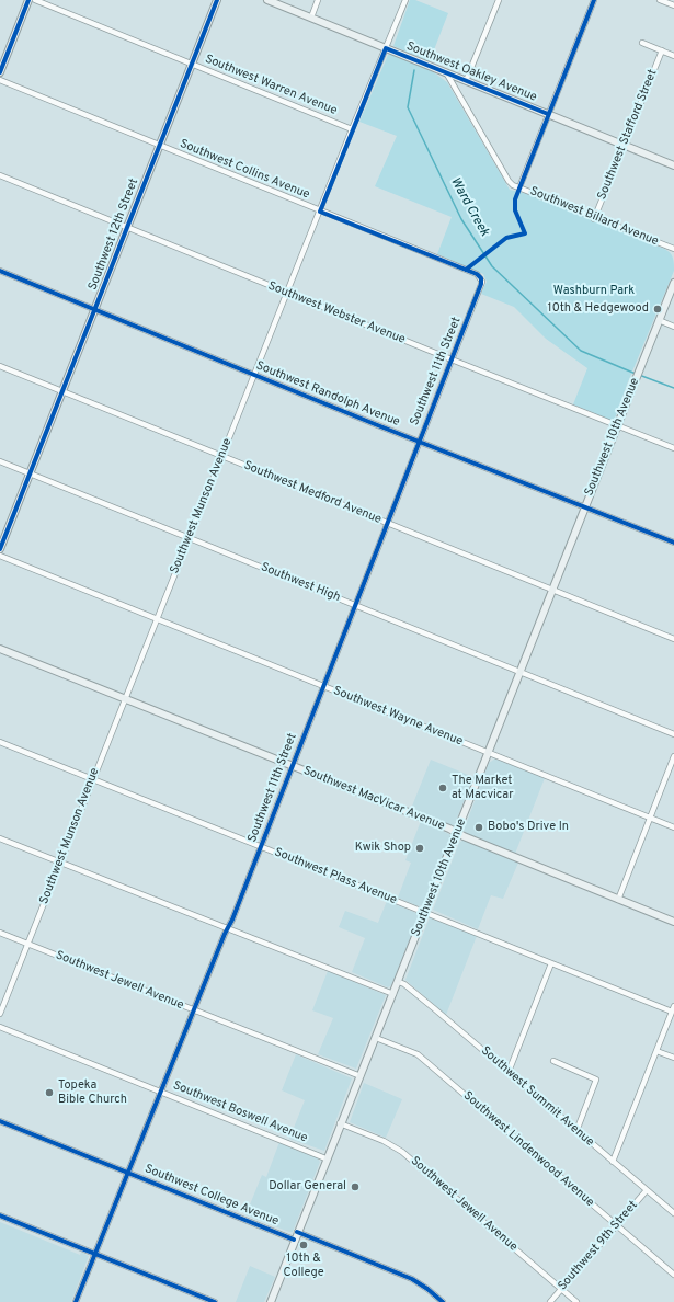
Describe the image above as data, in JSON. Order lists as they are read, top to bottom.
{
  "streets": {
    "main road": [
      "Southwest Oakley Avenue",
      "Southwest 12th Street",
      "Southwest 10th Avenue",
      "Southwest MacVicar Avenue"
    ],
    "street": [
      "Southwest Warren Avenue",
      "Southwest Stafford Street",
      "Southwest Collins Avenue",
      "Southwest Billard Avenue",
      "Southwest Webster Avenue",
      "Southwest 11th Street",
      "Southwest Randolph Avenue",
      "Southwest Medford Avenue",
      "Southwest Munson Avenue",
      "Southwest High",
      "Southwest Wayne Avenue",
      "Southwest Plass Avenue",
      "Southwest Jewell Avenue",
      "Southwest Summit Avenue",
      "Southwest Boswell Avenue",
      "Southwest Lindenwood Avenue",
      "Southwest College Avenue",
      "Southwest 9th Street"
    ]
  },
  "crossings": [
    ["Southwest Oakley Avenue", "Southwest Stafford Street"],
    ["Southwest Oakley Avenue", "Southwest Billard Avenue"],
    ["Southwest Oakley Avenue", "Southwest Munson Avenue"],
    ["Southwest Warren Avenue", "Southwest 12th Street"],
    ["Southwest Warren Avenue", "Southwest Munson Avenue"],
    ["Southwest Stafford Street", "Southwest Billard Avenue"],
    ["Southwest Collins Avenue", "Southwest 12th Street"],
    ["Southwest Collins Avenue", "Southwest 11th Street"],
    ["Southwest Collins Avenue", "Southwest Munson Avenue"],
    ["Southwest 12th Street", "Southwest Webster Avenue"],
    ["Southwest 12th Street", "Southwest Randolph Avenue"],
    ["Southwest 12th Street", "Southwest Medford Avenue"],
    ["Southwest 12th Street", "Southwest High"],
    ["Southwest Webster Avenue", "Southwest 11th Street"],
    ["Southwest Webster Avenue", "Southwest 10th Avenue"],
    ["Southwest Webster Avenue", "Southwest Munson Avenue"],
    ["Southwest 11th Street", "Southwest Randolph Avenue"],
    ["Southwest 11th Street", "Southwest Medford Avenue"],
    ["Southwest 11th Street", "Southwest High"],
    ["Southwest 11th Street", "Southwest Wayne Avenue"],
    ["Southwest 11th Street", "Southwest MacVicar Avenue"],
    ["Southwest 11th Street", "Southwest Plass Avenue"],
    ["Southwest 11th Street", "Southwest Jewell Avenue"],
    ["Southwest 11th Street", "Southwest Boswell Avenue"],
    ["Southwest 11th Street", "Southwest College Avenue"],
    ["Southwest Randolph Avenue", "Southwest 10th Avenue"],
    ["Southwest Randolph Avenue", "Southwest Munson Avenue"],
    ["Southwest 10th Avenue", "Southwest Medford Avenue"],
    ["Southwest 10th Avenue", "Southwest High"],
    ["Southwest 10th Avenue", "Southwest Wayne Avenue"],
    ["Southwest 10th Avenue", "Southwest MacVicar Avenue"],
    ["Southwest 10th Avenue", "Southwest Plass Avenue"],
    ["Southwest 10th Avenue", "Southwest Jewell Avenue"],
    ["Southwest 10th Avenue", "Southwest Summit Avenue"],
    ["Southwest 10th Avenue", "Southwest Boswell Avenue"],
    ["Southwest 10th Avenue", "Southwest Lindenwood Avenue"],
    ["Southwest 10th Avenue", "Southwest College Avenue"],
    ["Southwest Medford Avenue", "Southwest Munson Avenue"],
    ["Southwest Munson Avenue", "Southwest High"],
    ["Southwest Munson Avenue", "Southwest Wayne Avenue"],
    ["Southwest Munson Avenue", "Southwest MacVicar Avenue"],
    ["Southwest Munson Avenue", "Southwest Plass Avenue"],
    ["Southwest Munson Avenue", "Southwest Jewell Avenue"],
    ["Southwest Jewell Avenue", "Southwest 9th Street"],
    ["Southwest Summit Avenue", "Southwest 9th Street"],
    ["Southwest Lindenwood Avenue", "Southwest 9th Street"]
  ],
  "water": ["Ward Creek"],
  "parks": ["Washburn Park"],
  "places": [
    "10th & Hedgewood",
    "The Market at Macvicar",
    "Bobo's Drive In",
    "Kwik Shop",
    "Topeka Bible Church",
    "Dollar General",
    "10th & College"
  ]
}
